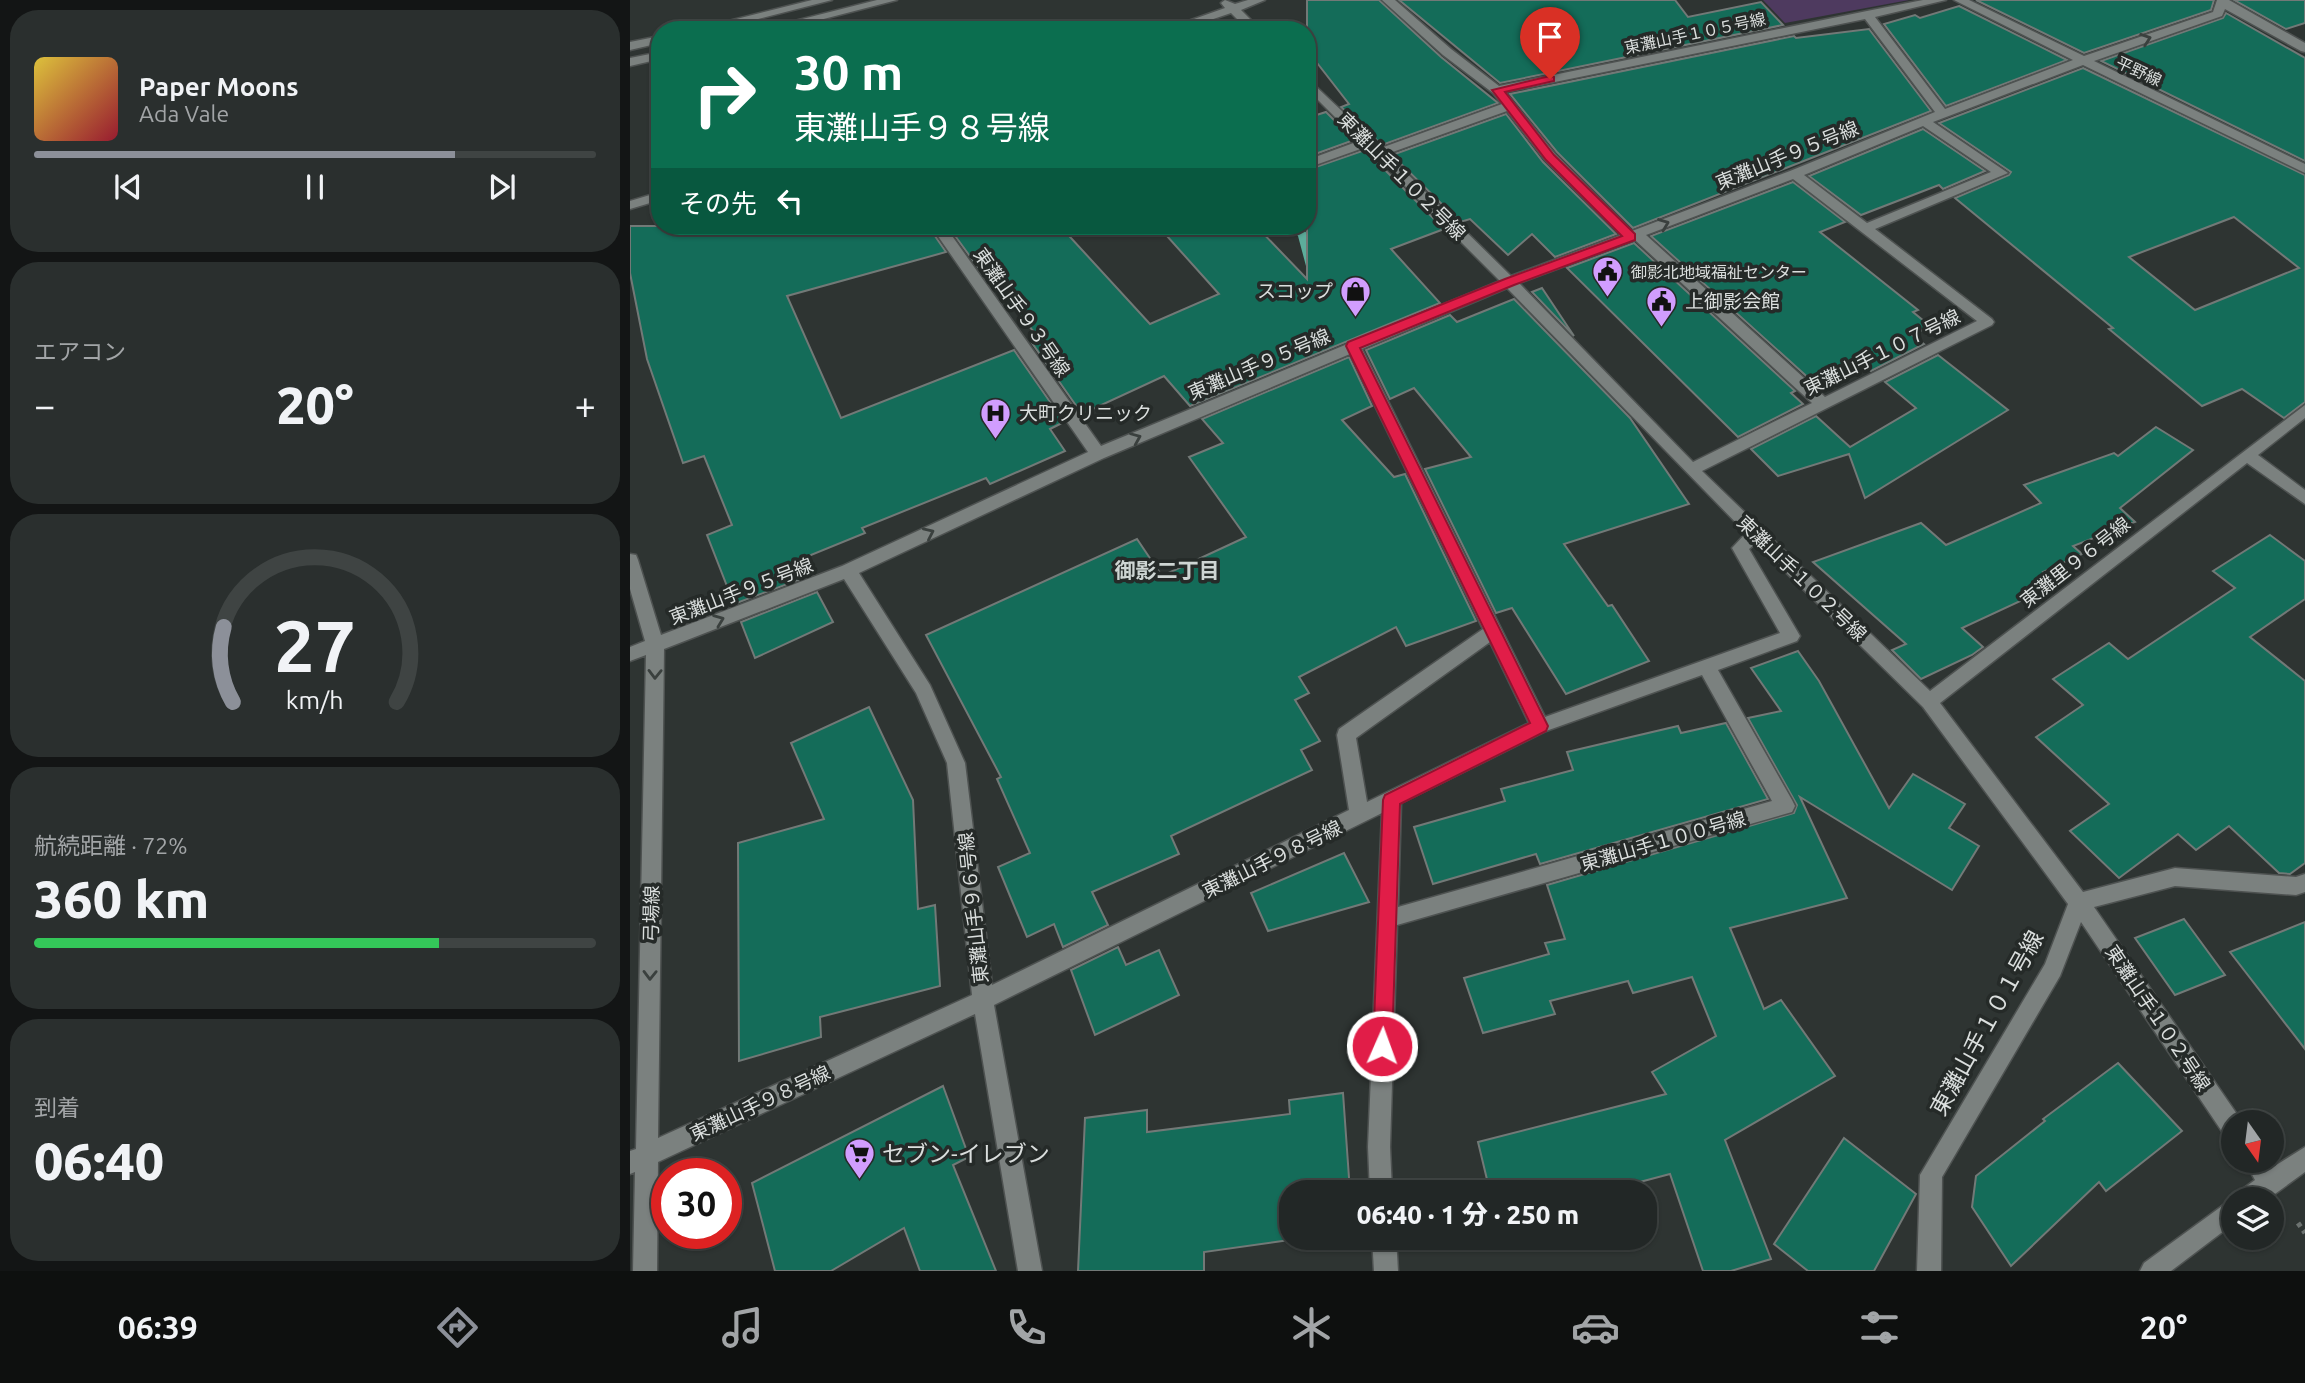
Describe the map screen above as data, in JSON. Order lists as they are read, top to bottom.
{
  "streets": {
    "street": [
      "東灘山手１０５号線",
      "平野線",
      "東灘山手９５号線",
      "東灘山手１０２号線",
      "東灘山手９３号線",
      "東灘山手１０７号線",
      "東灘里９６号線",
      "東灘山手１００号線",
      "東灘山手９８号線",
      "東灘山手９６号線",
      "弓場線",
      "東灘山手１０１号線"
    ]
  },
  "crossings": [
    ["平野線", "東灘山手９５号線"],
    ["東灘山手９５号線", "東灘山手１０２号線"],
    ["東灘山手９５号線", "東灘山手９３号線"],
    ["東灘山手９５号線", "東灘山手１０７号線"],
    ["東灘山手９５号線", "東灘山手９６号線"],
    ["東灘山手９５号線", "弓場線"],
    ["東灘山手１０２号線", "東灘山手１０７号線"],
    ["東灘山手１０２号線", "東灘里９６号線"],
    ["東灘山手１０２号線", "東灘山手９８号線"],
    ["東灘山手１０２号線", "東灘山手１０１号線"],
    ["東灘山手１００号線", "東灘山手９８号線"],
    ["東灘山手９８号線", "東灘山手９６号線"],
    ["東灘山手９８号線", "弓場線"]
  ],
  "one_way": ["東灘山手９５号線", "弓場線"],
  "districts": ["御影二丁目"],
  "places": {
    "public building": ["御影北地域福祉センター", "上御影会館"],
    "shop": ["スコップ"],
    "hospital": ["大町クリニック"],
    "supermarket": ["セブン-イレブン"]
  },
  "north": "bottom",
  "page": {
    "turn": ["30 m", "東灘山手９８号線"],
    "song": ["Paper Moons", "Ada Vale"],
    "then": "その先",
    "tile": [
      "エアコン",
      ["航続距離 · 72%", "360 km"],
      ["到着", "06:40"]
    ],
    "heat": ["−", "20°", "+"],
    "limit": "30",
    "trip": "06:40 · 1 分 · 250 m",
    "tabs": ["06:39", "20°"],
    "gauge": ["27", "km/h"]
  }
}
